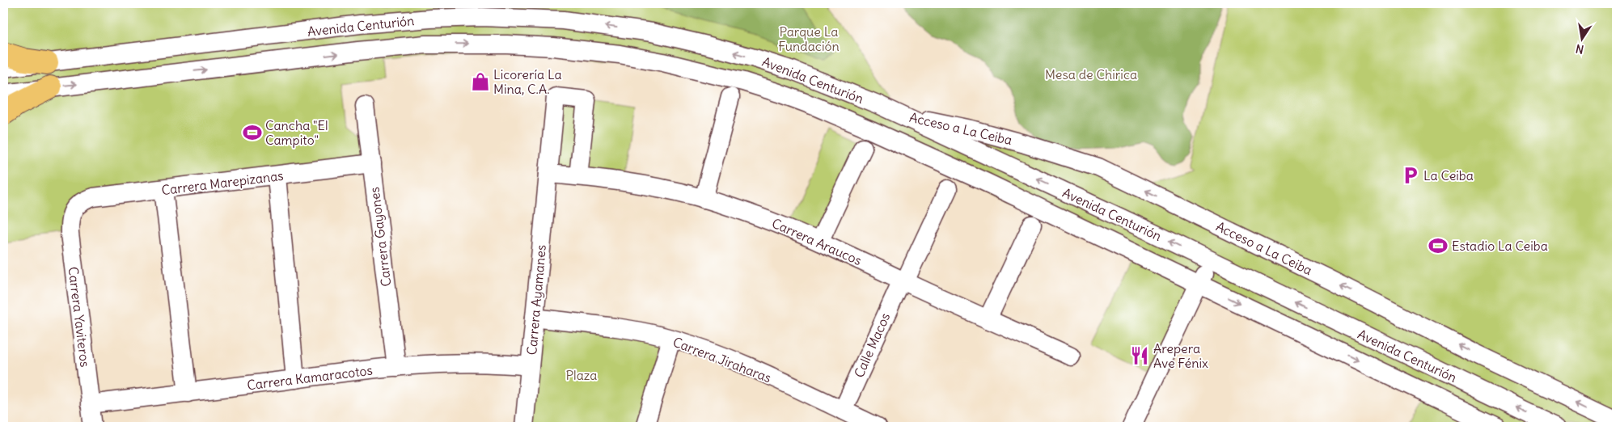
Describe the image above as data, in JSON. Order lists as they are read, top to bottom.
{
  "streets": {
    "street": [
      "Avenida Centurión",
      "Acceso a La Ceiba",
      "Carrera Marepizanas",
      "Carrera Gayones",
      "Carrera Araucos",
      "Carrera Ayamanes",
      "Carrera Yaviteros",
      "Calle Macos",
      "Carrera Jiraharas",
      "Carrera Kamaracotos"
    ]
  },
  "crossings": [
    ["Avenida Centurión", "Acceso a La Ceiba"],
    ["Carrera Marepizanas", "Carrera Gayones"],
    ["Carrera Marepizanas", "Carrera Yaviteros"],
    ["Carrera Gayones", "Carrera Kamaracotos"],
    ["Carrera Araucos", "Carrera Ayamanes"],
    ["Carrera Araucos", "Calle Macos"],
    ["Carrera Ayamanes", "Carrera Jiraharas"],
    ["Carrera Ayamanes", "Carrera Kamaracotos"],
    ["Carrera Yaviteros", "Carrera Kamaracotos"],
    ["Calle Macos", "Carrera Jiraharas"]
  ],
  "one_way": ["Acceso a La Ceiba"],
  "parks": ["Parque La Fundación", "Mesa de Chirica", "Plaza"],
  "places": {
    "shop": ["Licorería La Mina, C.A."],
    "sports": ["Cancha \"El Campito\"", "Estadio La Ceiba"],
    "parking": ["La Ceiba"],
    "restaurant": ["Arepera Ave Fénix"]
  },
  "north": "bottom"
}
